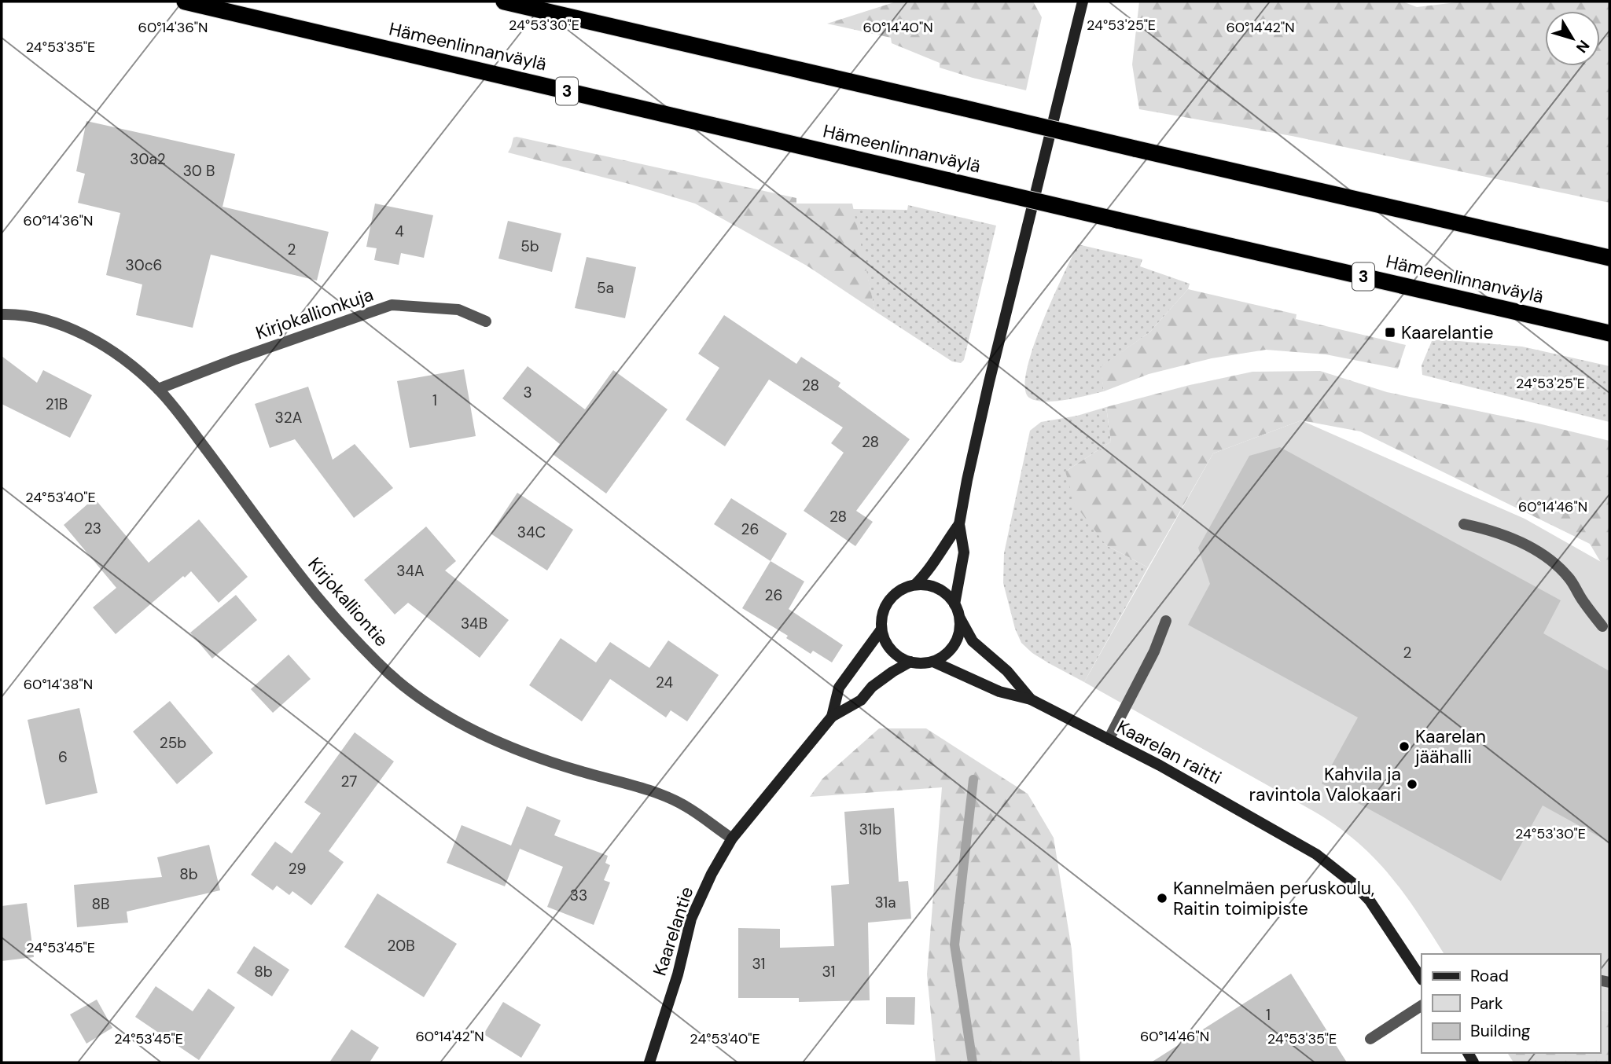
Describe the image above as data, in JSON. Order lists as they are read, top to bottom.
{
  "streets": {
    "highway": ["Hämeenlinnanväylä", "3"],
    "main road": ["Kaarelan raitti", "Kaarelantie"],
    "street": ["Kirjokallionkuja", "Kirjokalliontie"]
  },
  "crossings": [
    ["Kirjokallionkuja", "Kirjokalliontie"],
    ["Kirjokalliontie", "Kaarelantie"],
    ["Kaarelan raitti", "Kaarelantie"]
  ],
  "places": {
    "transit": ["Kaarelantie"],
    "other": ["Kaarelan jäähalli", "Kahvila ja ravintola Valokaari", "Kannelmäen peruskoulu, Raitin toimipiste"]
  },
  "house_numbers": [
    "30a2",
    "30 B",
    "4",
    "5b",
    "2",
    "30c6",
    "5a",
    "28",
    "3",
    "1",
    "21B",
    "32A",
    "28",
    "28",
    "23",
    "26",
    "34C",
    "34A",
    "26",
    "34B",
    "2",
    "24",
    "25b",
    "6",
    "27",
    "31b",
    "29",
    "8b",
    "33",
    "31a",
    "8B",
    "20B",
    "31",
    "8b",
    "31",
    "1"
  ],
  "legend": ["Road", "Park", "Building"],
  "north": "bottom right",
  "coordinates": [
    "24°53'30\"E",
    "24°53'25\"E",
    "60°14'36\"N",
    "60°14'40\"N",
    "60°14'42\"N",
    "24°53'35\"E",
    "24°53'40\"E",
    "60°14'46\"N",
    "60°14'38\"N",
    "24°53'45\"E"
  ]
}
